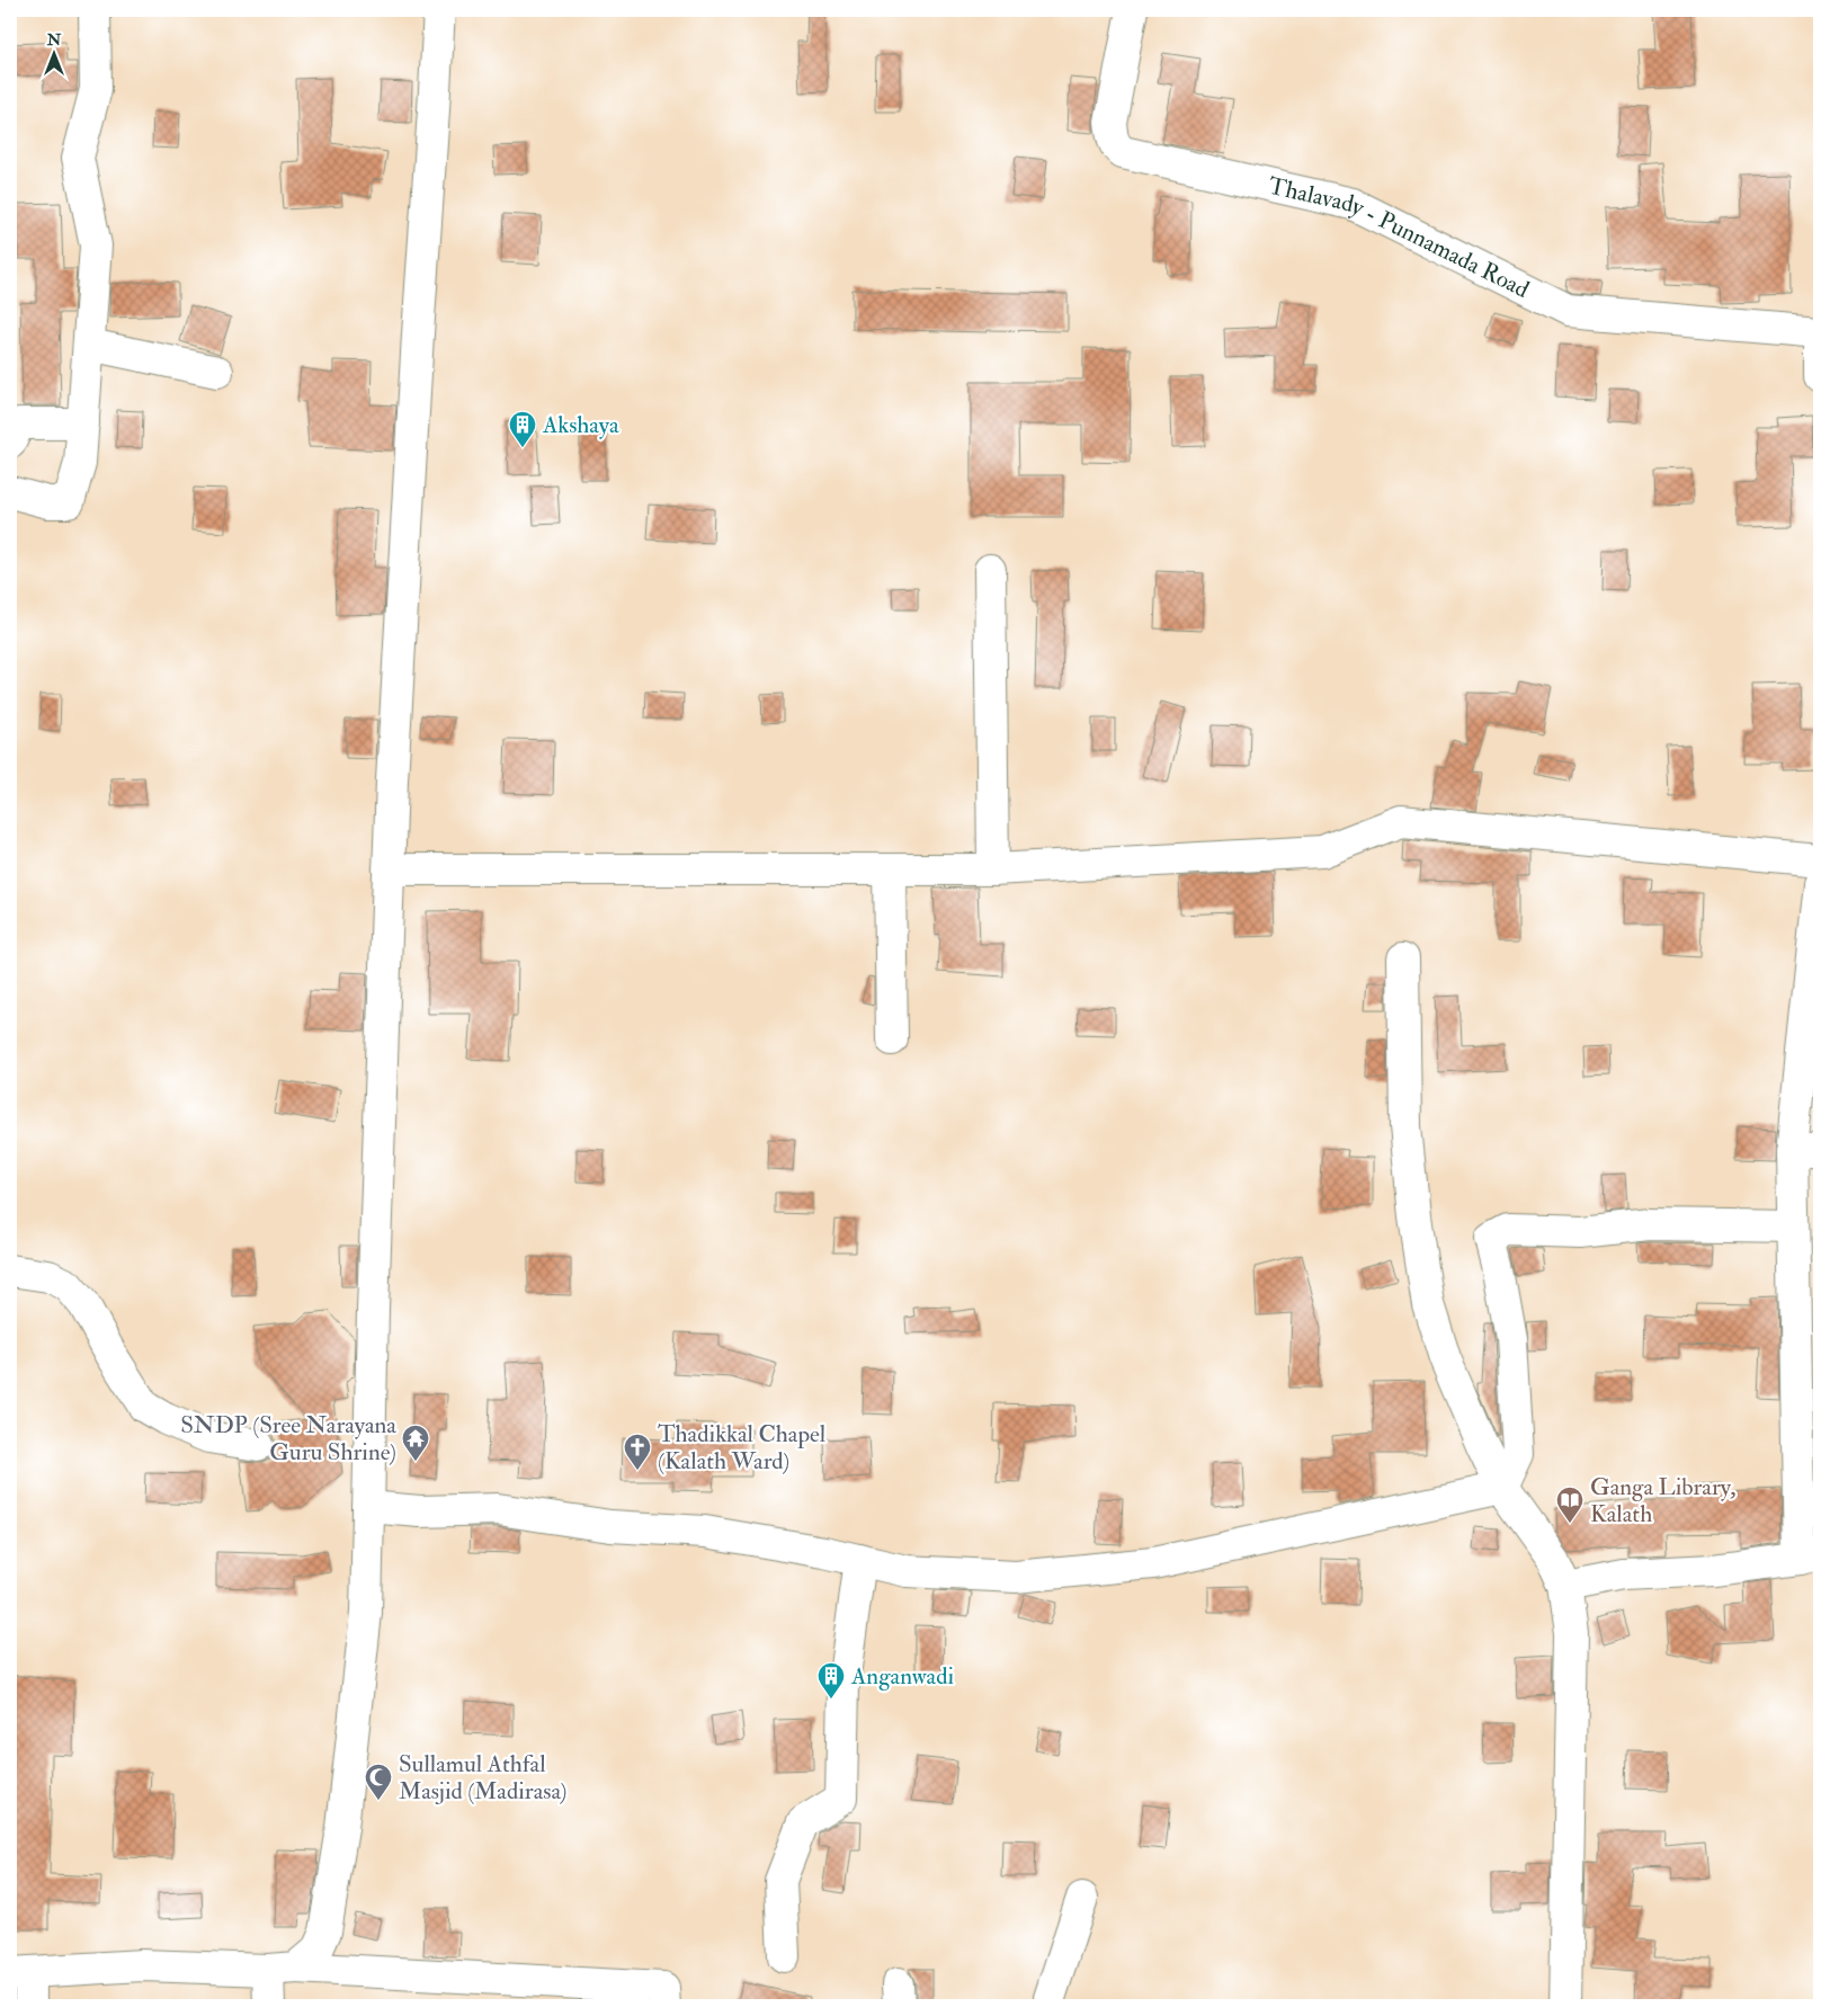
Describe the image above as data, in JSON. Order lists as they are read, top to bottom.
{
  "streets": {
    "street": ["Thalavady - Punnamada Road"]
  },
  "places": {
    "building": ["Akshaya", "Anganwadi"],
    "temple": ["SNDP (Sree Narayana Guru Shrine)"],
    "church": ["Thadikkal Chapel (Kalath Ward)"],
    "library": ["Ganga Library, Kalath"],
    "mosque": ["Sullamul Athfal Masjid (Madirasa)"]
  },
  "north": "top"
}
